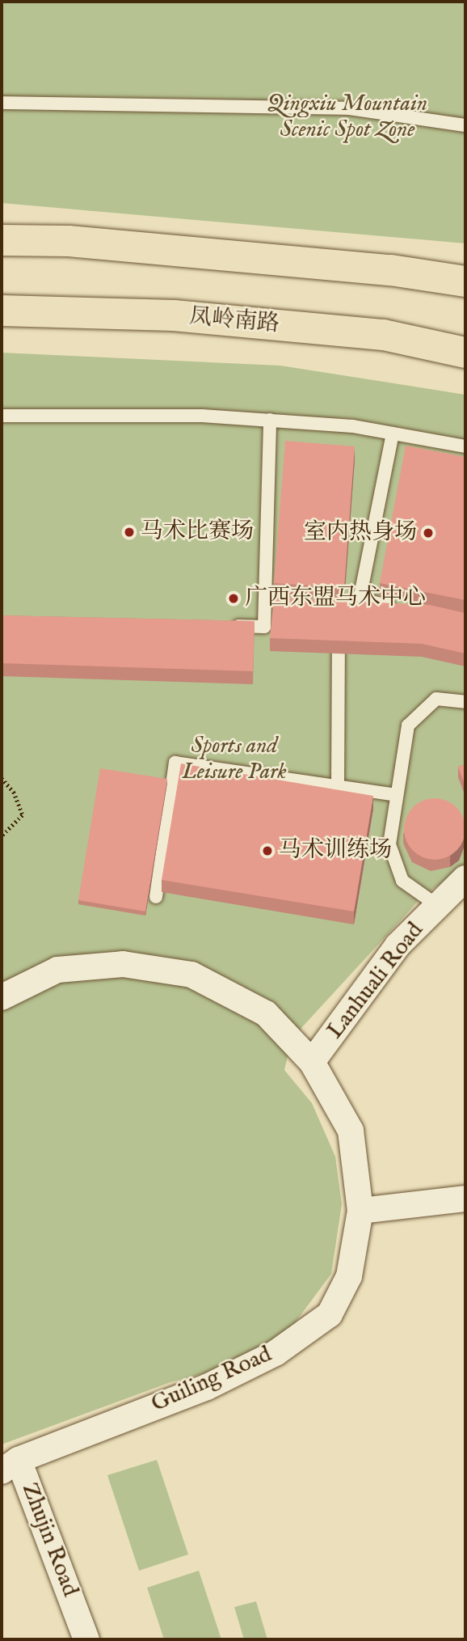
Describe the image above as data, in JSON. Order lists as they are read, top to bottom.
{
  "streets": {
    "main road": ["凤岭南路"],
    "street": ["Lanhuali Road", "Guiling Road", "Zhujin Road"]
  },
  "crossings": [
    ["Lanhuali Road", "Guiling Road"],
    ["Guiling Road", "Zhujin Road"]
  ],
  "parks": ["Qingxiu Mountain Scenic Spot Zone", "Sports and Leisure Park"],
  "places": [
    "马术比赛场",
    "室内热身场",
    "广西东盟马术中心",
    "马术训练场"
  ]
}
